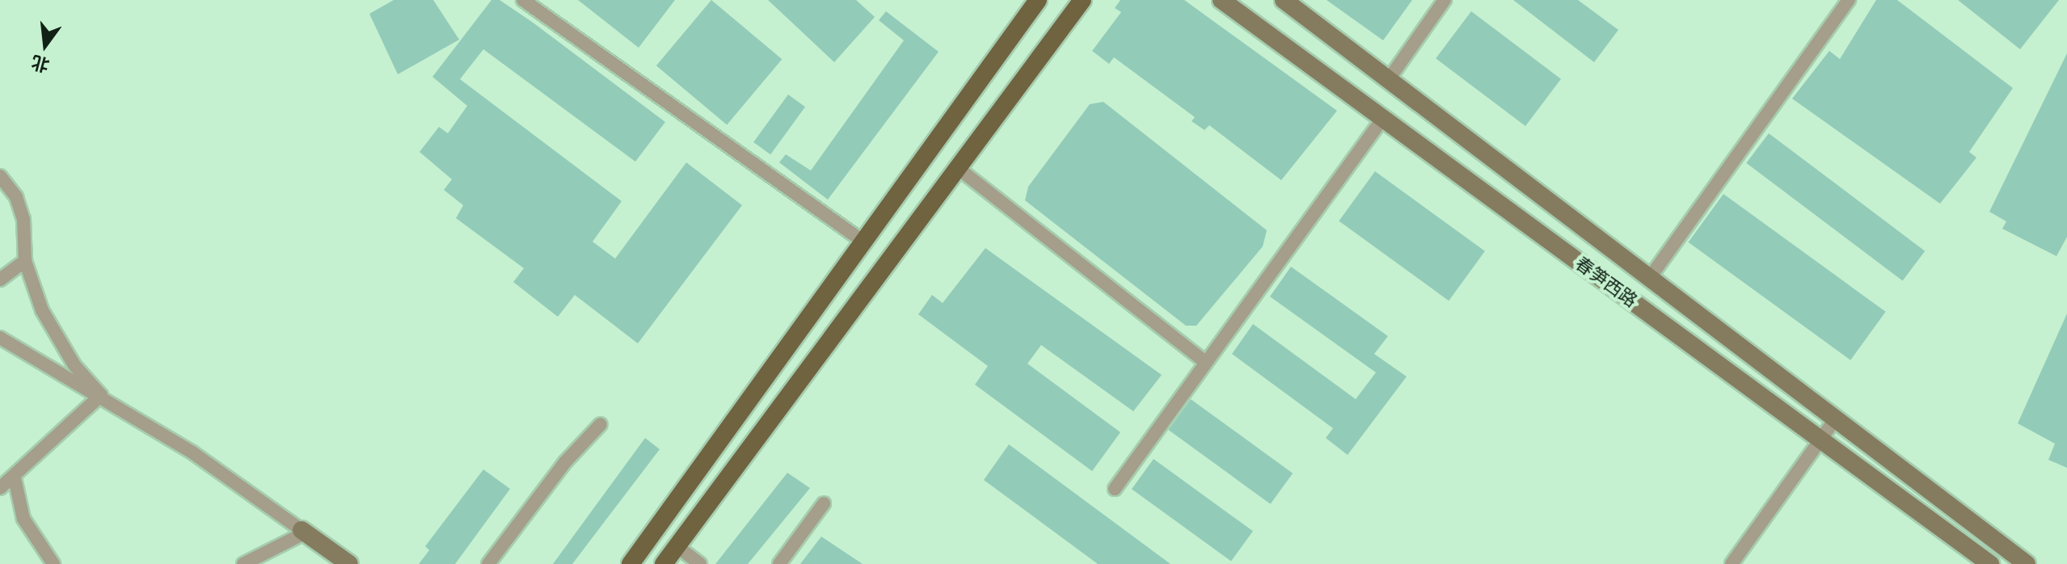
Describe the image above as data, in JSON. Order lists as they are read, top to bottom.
{
  "streets": {
    "main road": ["春笋西路"]
  },
  "north": "bottom"
}
